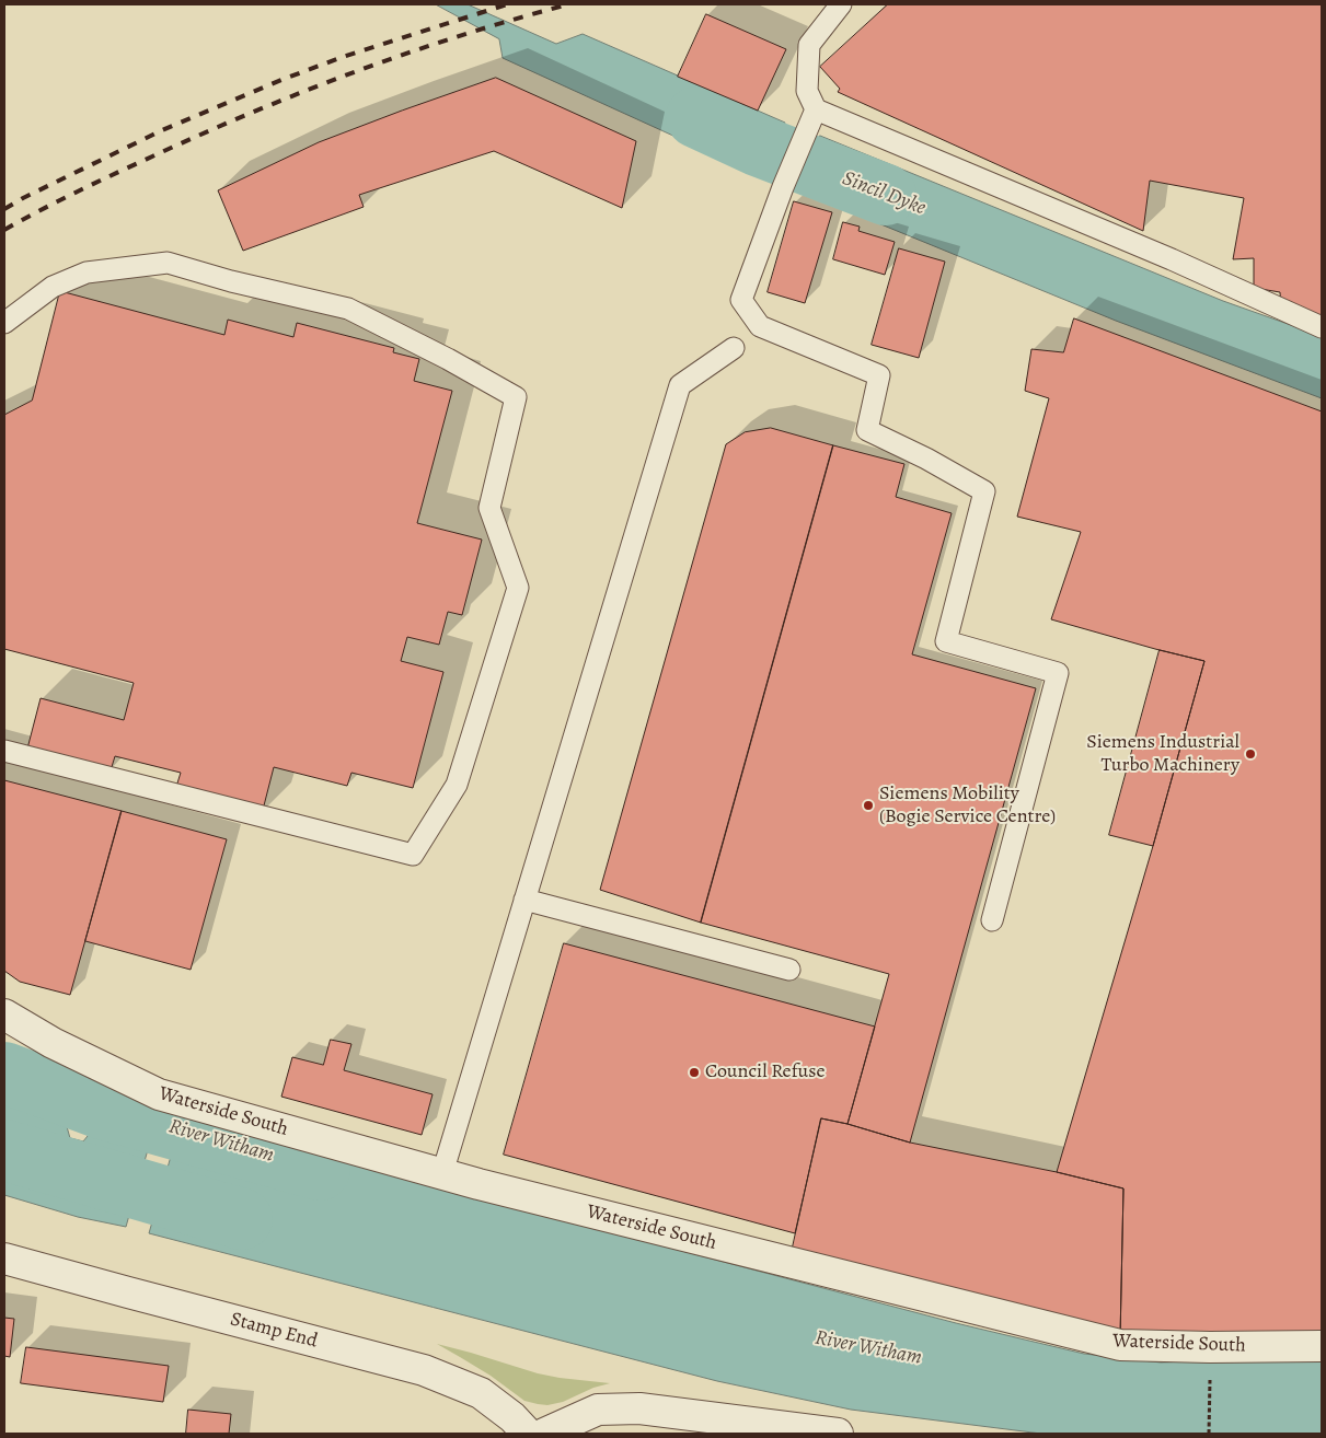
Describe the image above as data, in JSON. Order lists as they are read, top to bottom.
{
  "streets": {
    "street": ["Waterside South", "Stamp End"]
  },
  "water": ["Sincil Dyke", "River Witham"],
  "places": ["Siemens Industrial Turbo Machinery", "Siemens Mobility (Bogie Service Centre)", "Council Refuse"]
}
